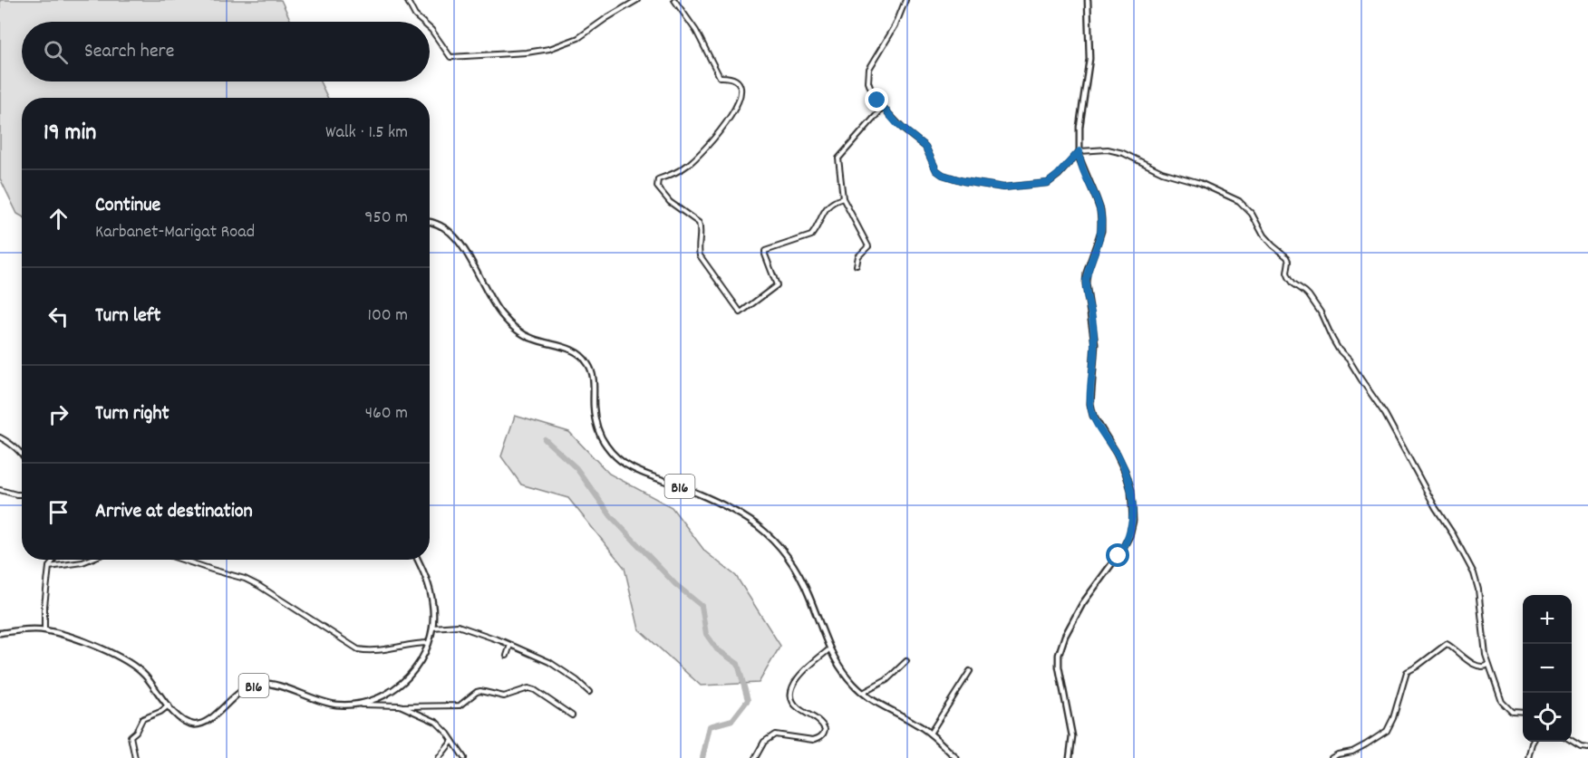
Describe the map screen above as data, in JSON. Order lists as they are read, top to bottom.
{
  "streets": {
    "main road": ["B16"]
  },
  "page": {
    "search": "Search here",
    "heading": ["19 min", "Walk · 1.5 km"],
    "list": [
      ["Continue", "Karbanet-Marigat Road", "950 m"],
      ["Turn left", "100 m"],
      ["Turn right", "460 m"],
      "Arrive at destination"
    ],
    "map_buttons": ["+", "−"]
  }
}
